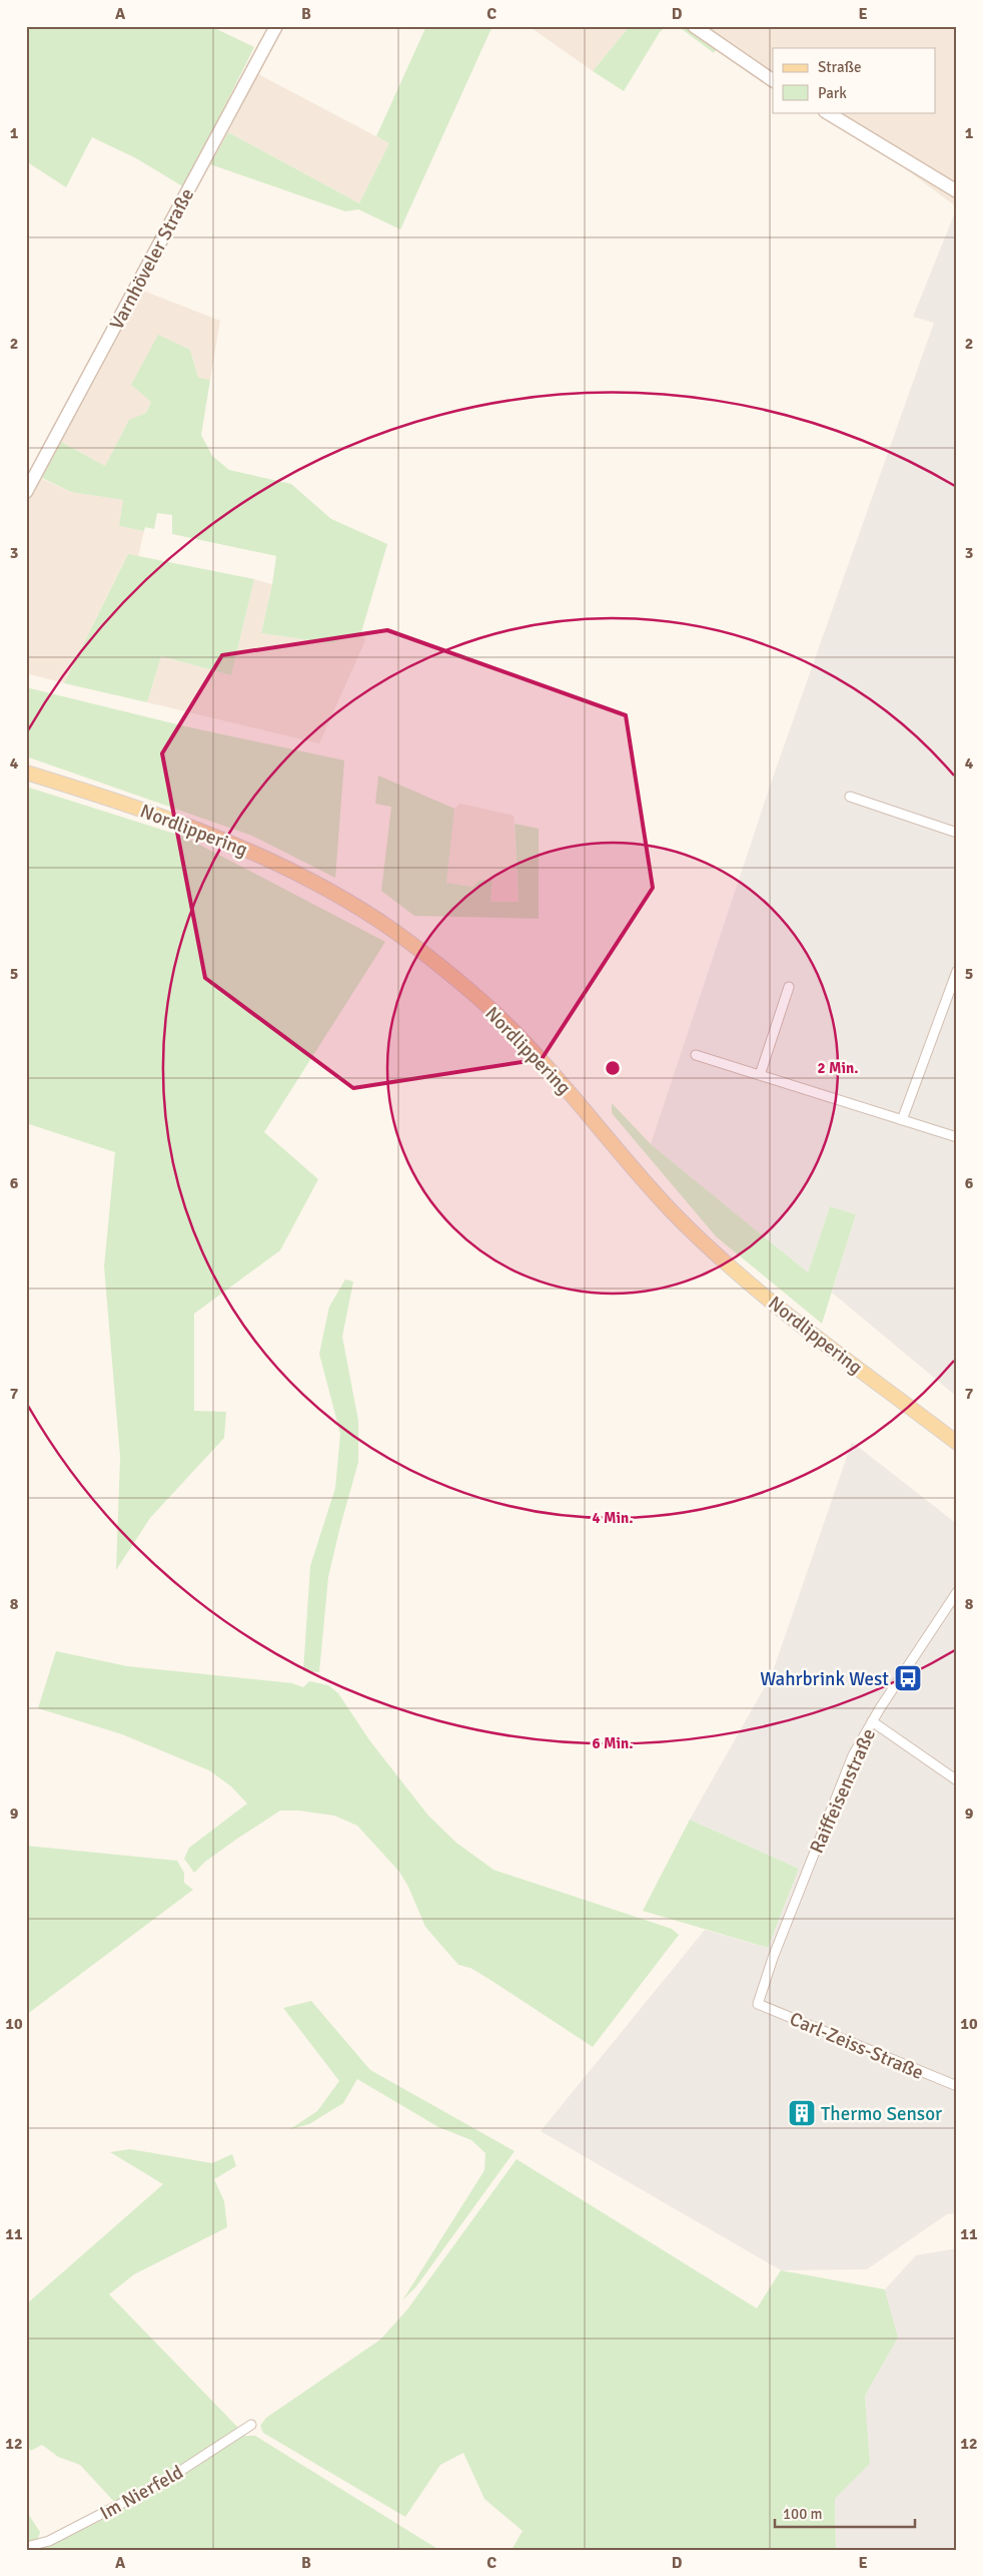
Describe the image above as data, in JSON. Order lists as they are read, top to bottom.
{
  "streets": {
    "main road": ["Nordlippering"],
    "street": [
      "Varnhöveler Straße",
      "Raiffeisenstraße",
      "Carl-Zeiss-Straße",
      "Im Nierfeld"
    ]
  },
  "crossings": [
    ["Raiffeisenstraße", "Carl-Zeiss-Straße"]
  ],
  "places": {
    "bus stop": ["Wahrbrink West"],
    "building": ["Thermo Sensor"]
  },
  "legend": ["Straße", "Park"],
  "scale_bar": "100 m",
  "grid": {
    "columns": [
      "A",
      "B",
      "C",
      "D",
      "E"
    ],
    "rows": [
      "1",
      "2",
      "3",
      "4",
      "5",
      "6",
      "7",
      "8",
      "9",
      "10",
      "11",
      "12"
    ]
  },
  "rings": ["2 Min.", "4 Min.", "6 Min."]
}
